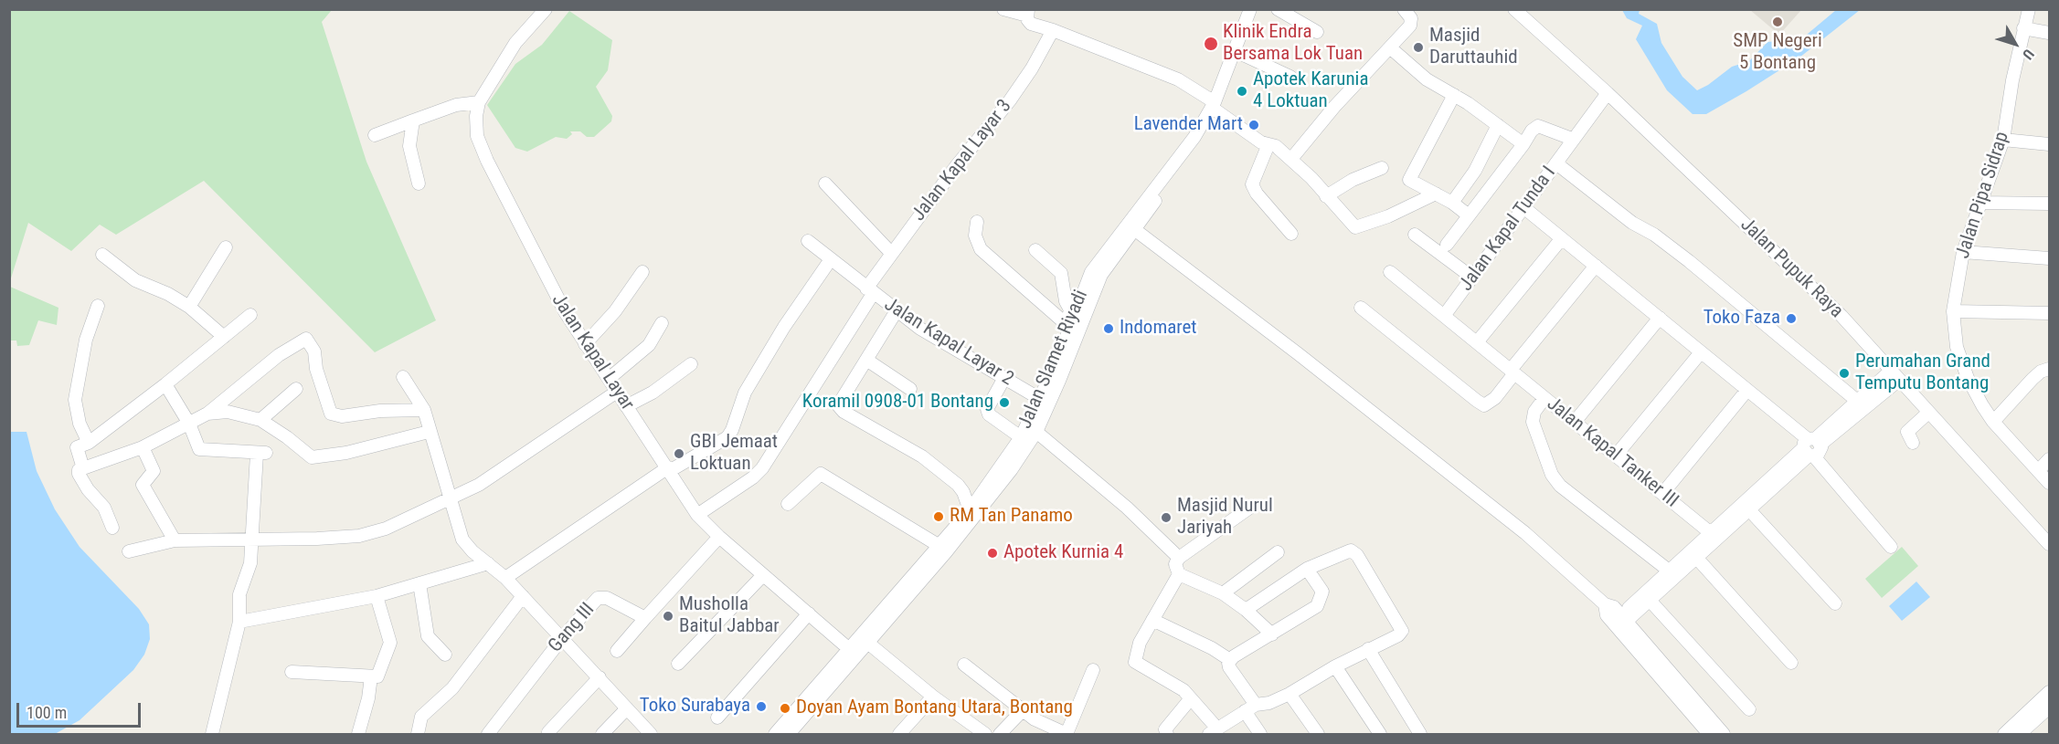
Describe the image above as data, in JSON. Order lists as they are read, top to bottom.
{
  "streets": {
    "street": [
      "Jalan Kapal Layar 3",
      "Jalan Pipa Sidrap",
      "Jalan Kapal Tunda I",
      "Jalan Pupuk Raya",
      "Jalan Kapal Layar 2",
      "Jalan Kapal Layar",
      "Jalan Slamet Riyadi",
      "Jalan Kapal Tanker III",
      "Gang III"
    ]
  },
  "crossings": [
    ["Jalan Kapal Layar 3", "Jalan Kapal Layar 2"],
    ["Jalan Kapal Layar 3", "Jalan Kapal Layar"],
    ["Jalan Kapal Tunda I", "Jalan Pupuk Raya"],
    ["Jalan Kapal Tunda I", "Jalan Kapal Tanker III"],
    ["Jalan Kapal Layar 2", "Jalan Slamet Riyadi"],
    ["Jalan Kapal Layar", "Jalan Slamet Riyadi"]
  ],
  "places": [
    "SMP Negeri 5 Bontang",
    "Klinik Endra Bersama Lok Tuan",
    "Masjid Daruttauhid",
    "Apotek Karunia 4 Loktuan",
    "Lavender Mart",
    "Toko Faza",
    "Indomaret",
    "Perumahan Grand Temputu Bontang",
    "Koramil 0908-01 Bontang",
    "GBI Jemaat Loktuan",
    "RM Tan Panamo",
    "Masjid Nurul Jariyah",
    "Apotek Kurnia 4",
    "Musholla Baitul Jabbar",
    "Toko Surabaya",
    "Doyan Ayam Bontang Utara, Bontang"
  ],
  "scale_bar": "100 m",
  "north": "bottom right"
}
